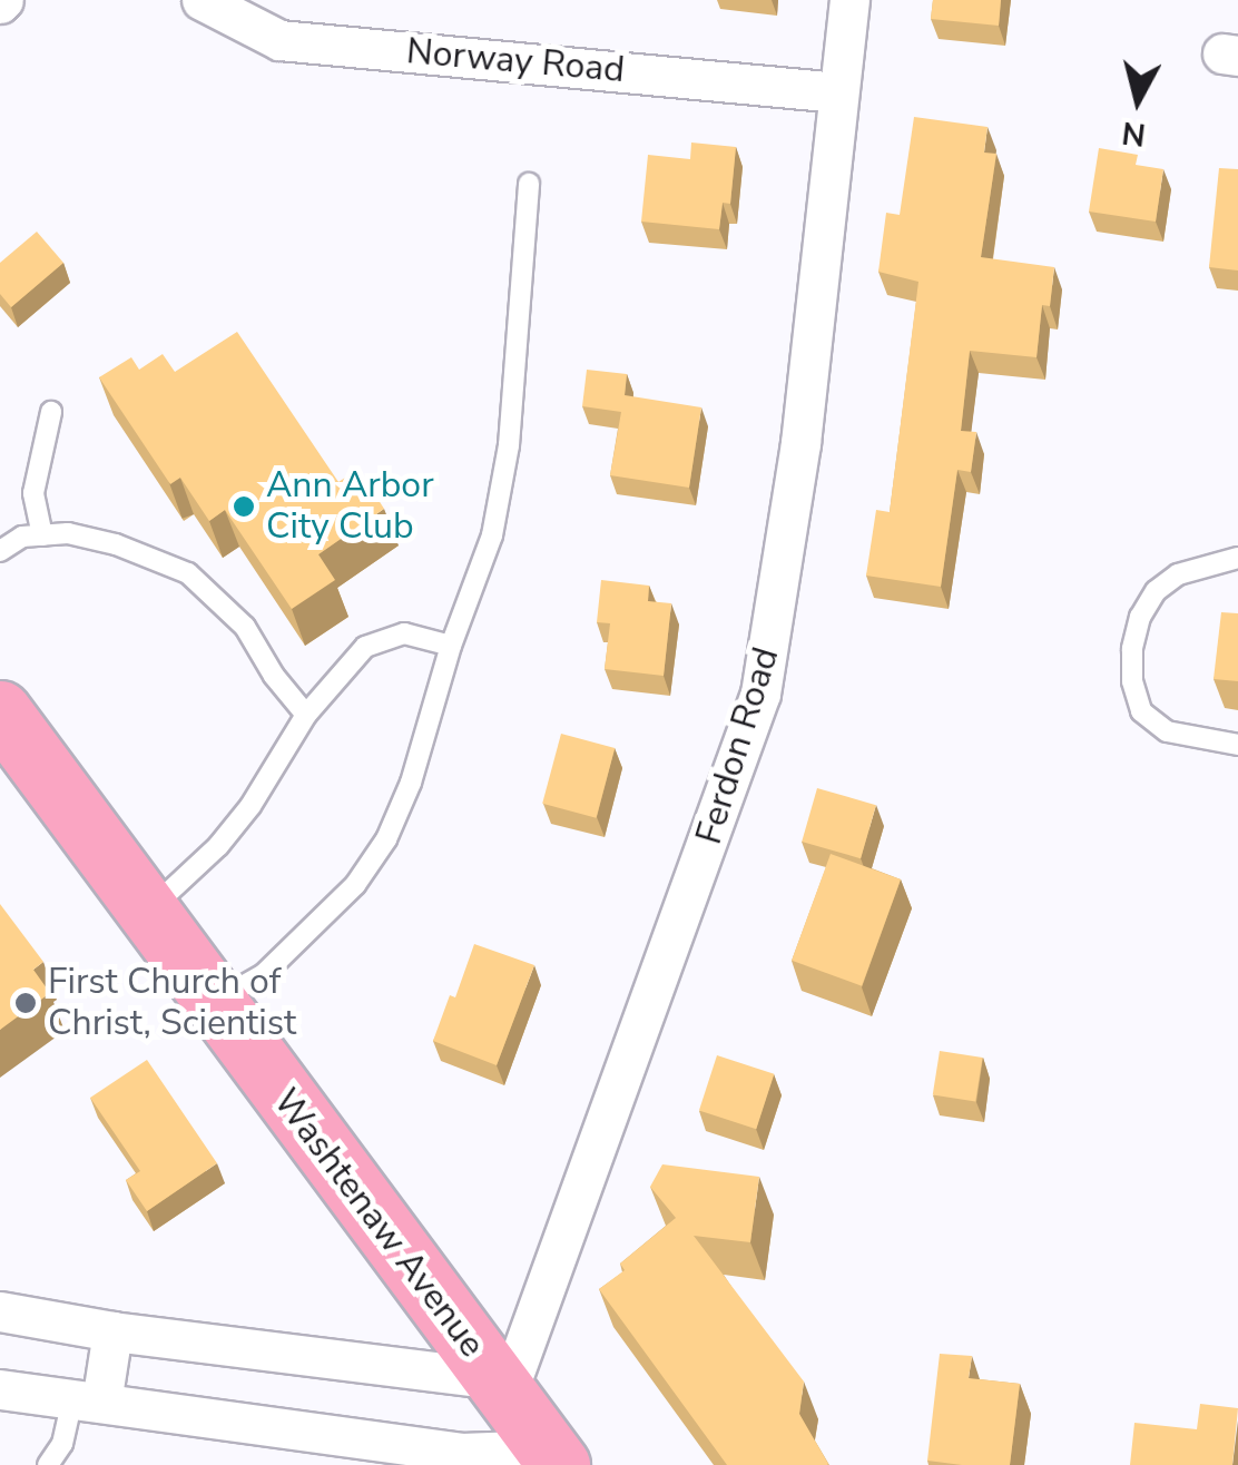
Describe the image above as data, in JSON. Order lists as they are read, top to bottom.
{
  "streets": {
    "main road": ["Washtenaw Avenue"],
    "street": ["Norway Road", "Ferdon Road"]
  },
  "crossings": [
    ["Norway Road", "Ferdon Road"],
    ["Ferdon Road", "Washtenaw Avenue"]
  ],
  "places": ["Ann Arbor City Club", "First Church of Christ, Scientist"],
  "north": "bottom"
}
